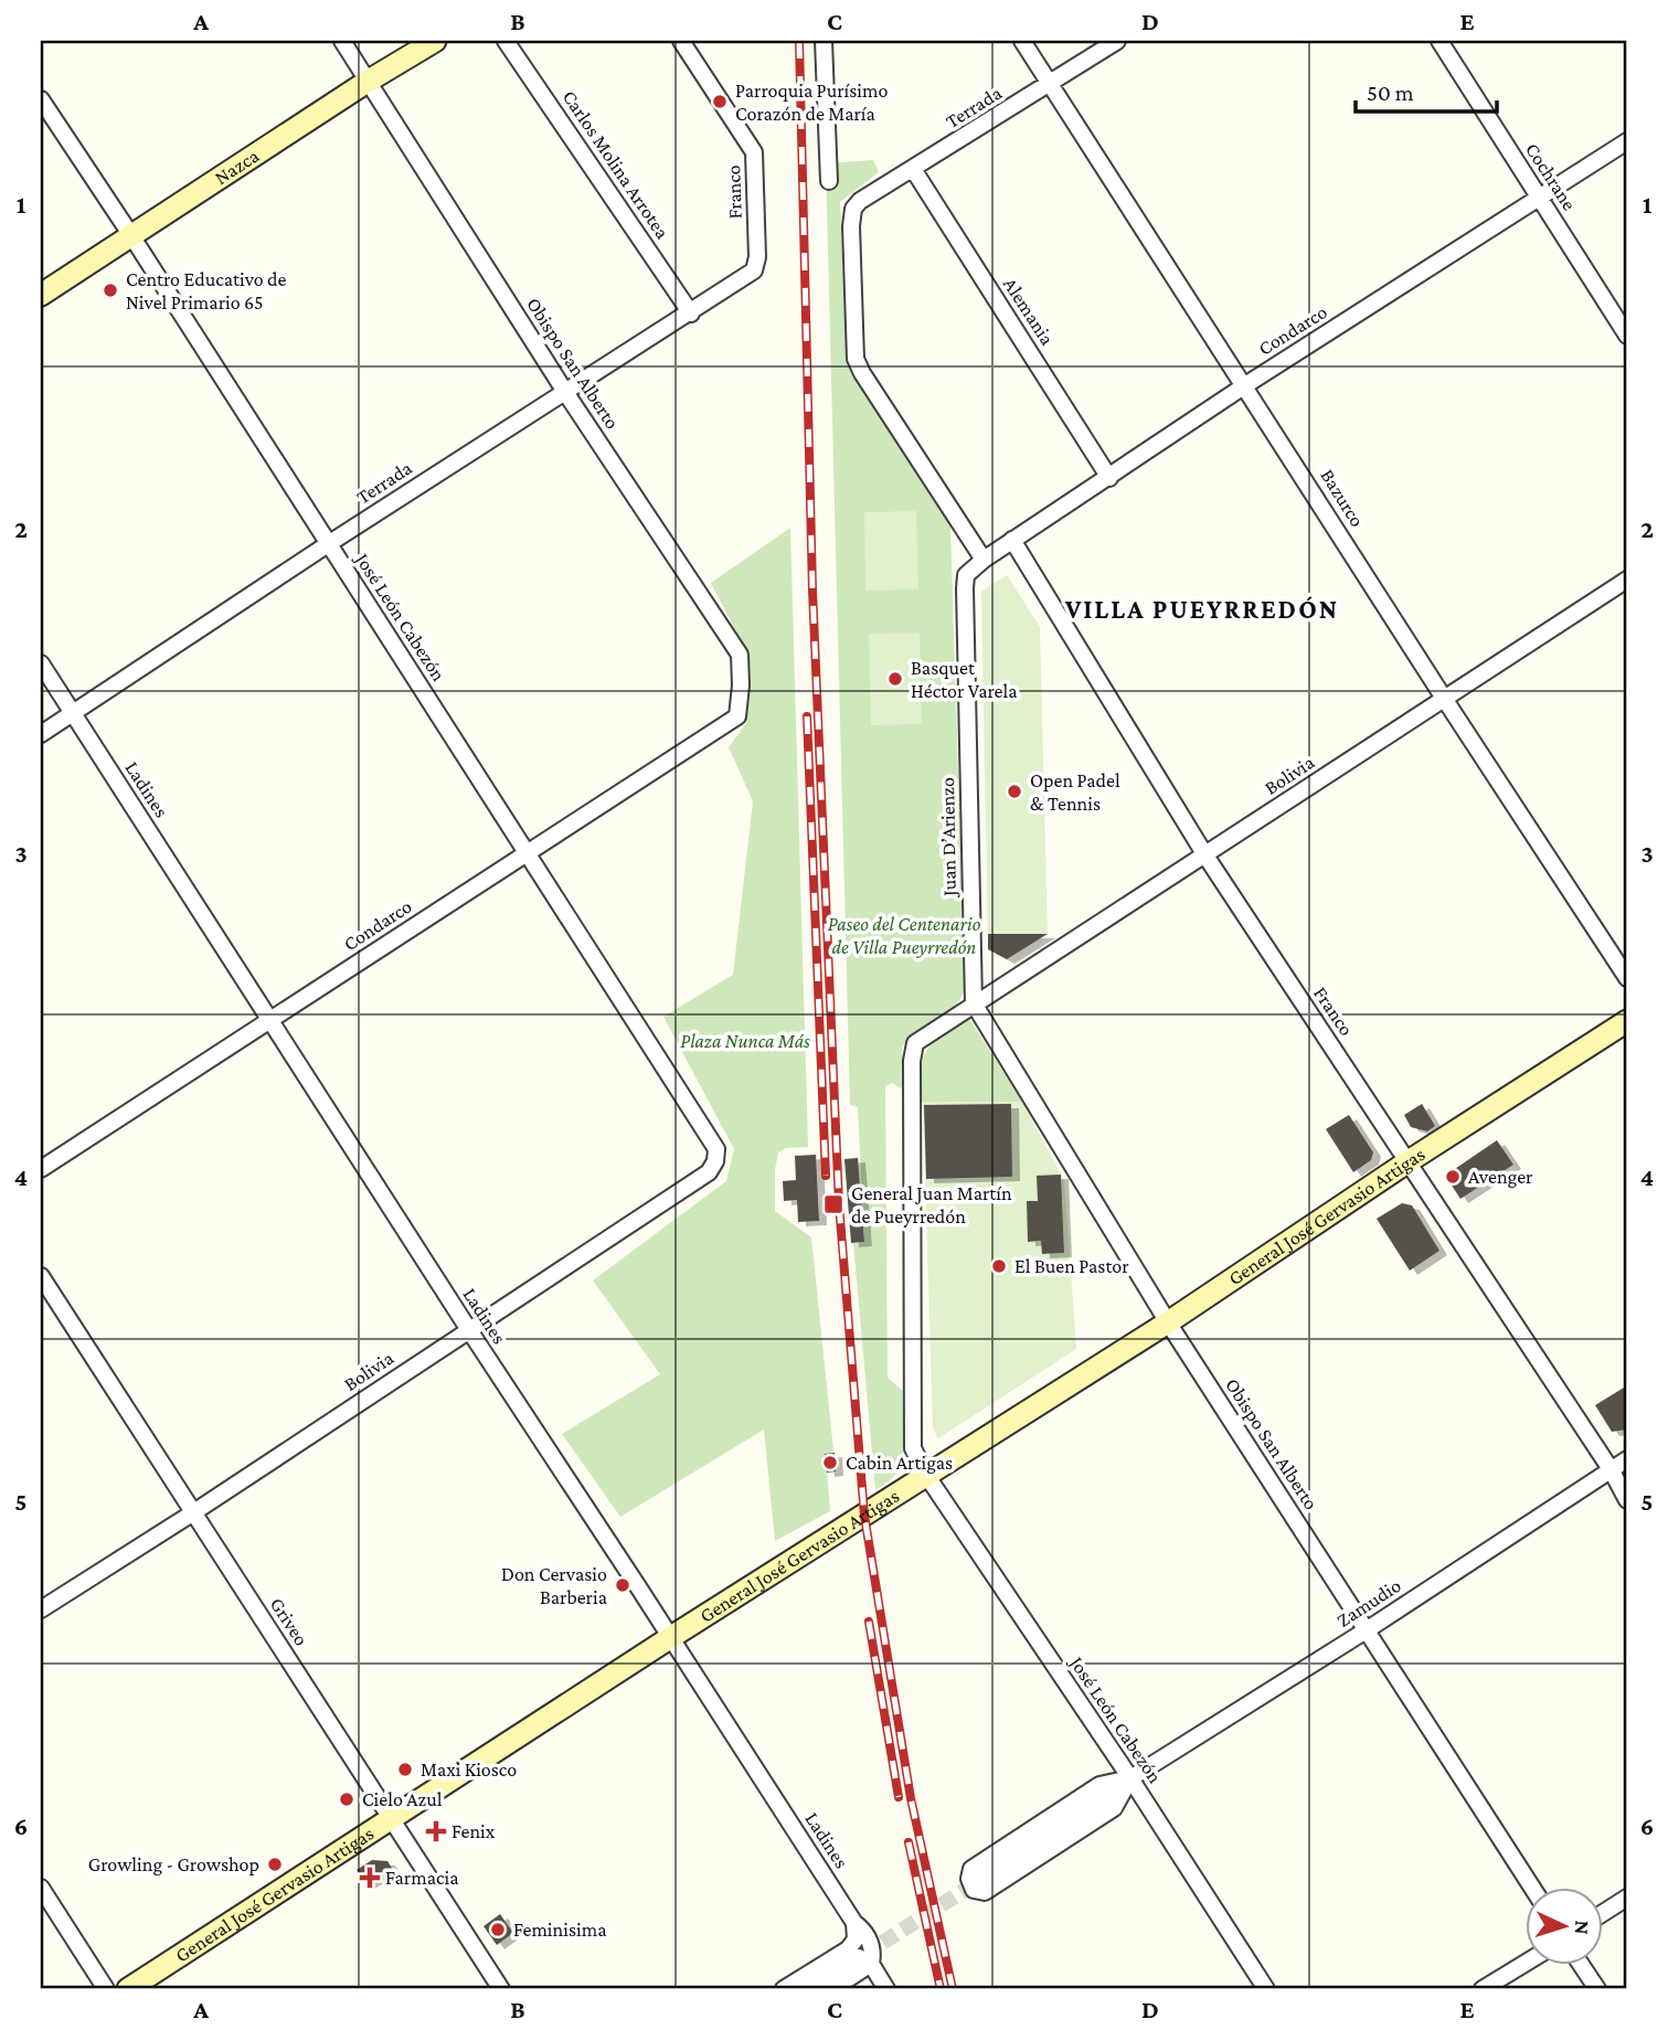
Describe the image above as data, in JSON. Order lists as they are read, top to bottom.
{
  "streets": {
    "street": [
      "Terrada",
      "Carlos Molina Arrotea",
      "Nazca",
      "Cochrane",
      "Franco",
      "Alemania",
      "Condarco",
      "Obispo San Alberto",
      "Bazurco",
      "José León Cabezón",
      "Bolivia",
      "Ladines",
      "Juan D’Arienzo",
      "General José Gervasio Artigas",
      "Zamudio",
      "Griveo"
    ]
  },
  "crossings": [
    ["Terrada", "Carlos Molina Arrotea"],
    ["Terrada", "Franco"],
    ["Terrada", "Alemania"],
    ["Terrada", "Condarco"],
    ["Terrada", "Obispo San Alberto"],
    ["Terrada", "Bazurco"],
    ["Terrada", "José León Cabezón"],
    ["Terrada", "Ladines"],
    ["Terrada", "Juan D’Arienzo"],
    ["Nazca", "Obispo San Alberto"],
    ["Nazca", "José León Cabezón"],
    ["Cochrane", "Condarco"],
    ["Franco", "Condarco"],
    ["Franco", "Bolivia"],
    ["Franco", "General José Gervasio Artigas"],
    ["Franco", "Zamudio"],
    ["Alemania", "Condarco"],
    ["Condarco", "Obispo San Alberto"],
    ["Condarco", "Bazurco"],
    ["Condarco", "José León Cabezón"],
    ["Condarco", "Ladines"],
    ["Condarco", "Juan D’Arienzo"],
    ["Obispo San Alberto", "Bolivia"],
    ["Obispo San Alberto", "Juan D’Arienzo"],
    ["Obispo San Alberto", "General José Gervasio Artigas"],
    ["Obispo San Alberto", "Zamudio"],
    ["Bazurco", "Bolivia"],
    ["José León Cabezón", "Bolivia"],
    ["José León Cabezón", "General José Gervasio Artigas"],
    ["José León Cabezón", "Zamudio"],
    ["Bolivia", "Ladines"],
    ["Bolivia", "Juan D’Arienzo"],
    ["Bolivia", "Griveo"],
    ["Ladines", "General José Gervasio Artigas"],
    ["General José Gervasio Artigas", "Griveo"]
  ],
  "districts": ["VILLA PUEYRREDÓN"],
  "parks": ["Paseo del Centenario de Villa Pueyrredón", "Plaza Nunca Más"],
  "places": {
    "other": [
      "Parroquia Purísimo Corazón de María",
      "Centro Educativo de Nivel Primario 65",
      "Basquet Héctor Varela",
      "Open Padel & Tennis",
      "Avenger",
      "El Buen Pastor",
      "Cabin Artigas",
      "Don Cervasio Barberia",
      "Maxi Kiosco",
      "Cielo Azul",
      "Growling - Growshop",
      "Feminisima"
    ],
    "transit": ["General Juan Martín de Pueyrredón"],
    "health": ["Fenix", "Farmacia"]
  },
  "scale_bar": "50 m",
  "north": "right",
  "grid": {
    "columns": [
      "A",
      "B",
      "C",
      "D",
      "E"
    ],
    "rows": [
      "1",
      "2",
      "3",
      "4",
      "5",
      "6"
    ]
  }
}
